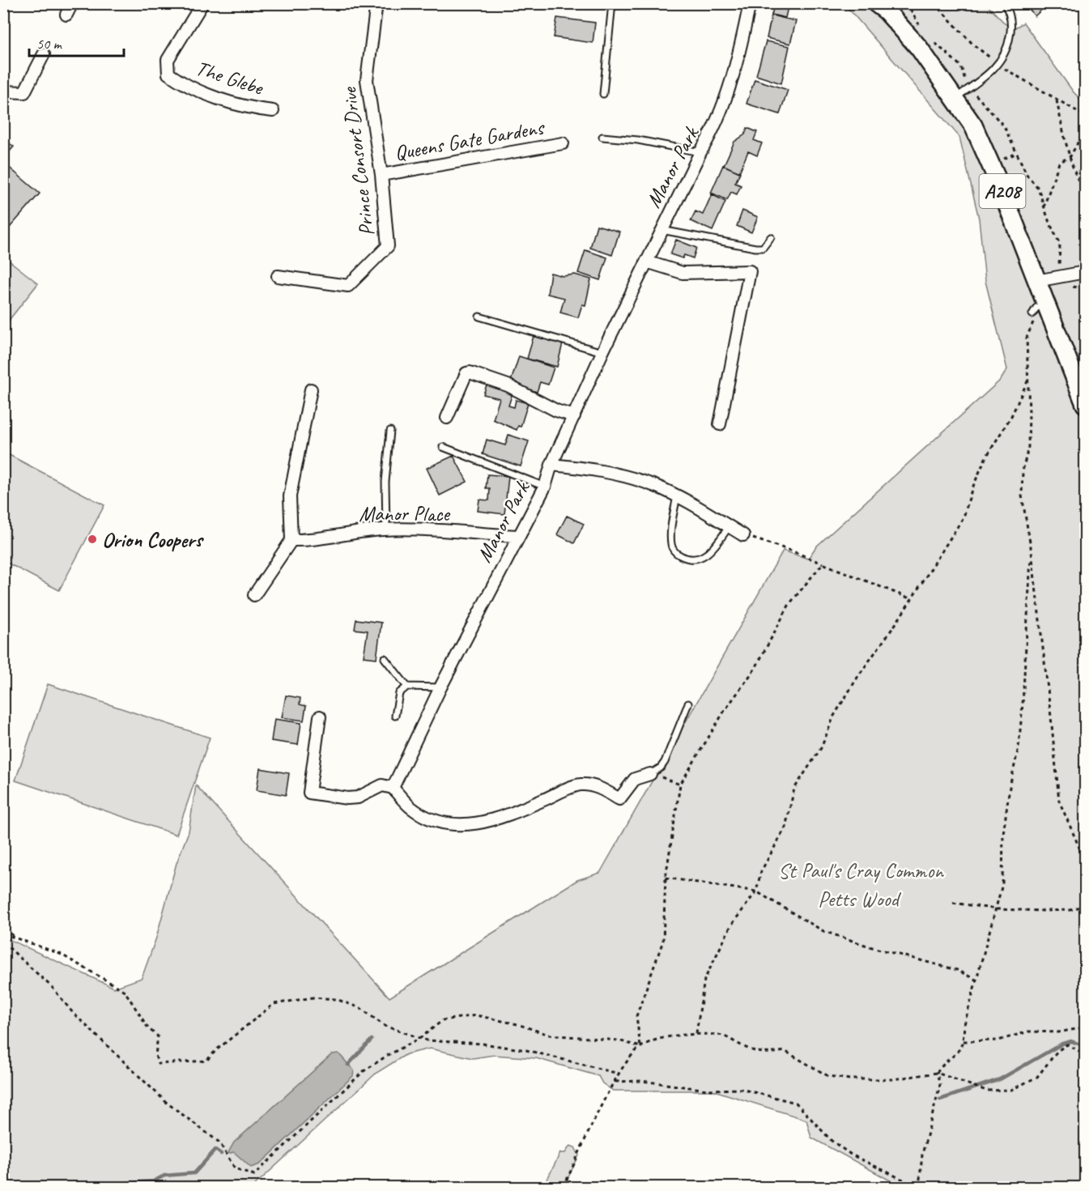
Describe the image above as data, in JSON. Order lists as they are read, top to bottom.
{
  "streets": {
    "main road": ["A208"],
    "street": [
      "The Glebe",
      "Queens Gate Gardens",
      "Prince Consort Drive",
      "Manor Park",
      "Manor Place"
    ]
  },
  "crossings": [
    ["Queens Gate Gardens", "Prince Consort Drive"],
    ["Manor Park", "Manor Place"]
  ],
  "parks": ["St Paul's Cray Common", "Petts Wood"],
  "places": ["Orion Coopers"],
  "scale_bar": "50 m"
}
